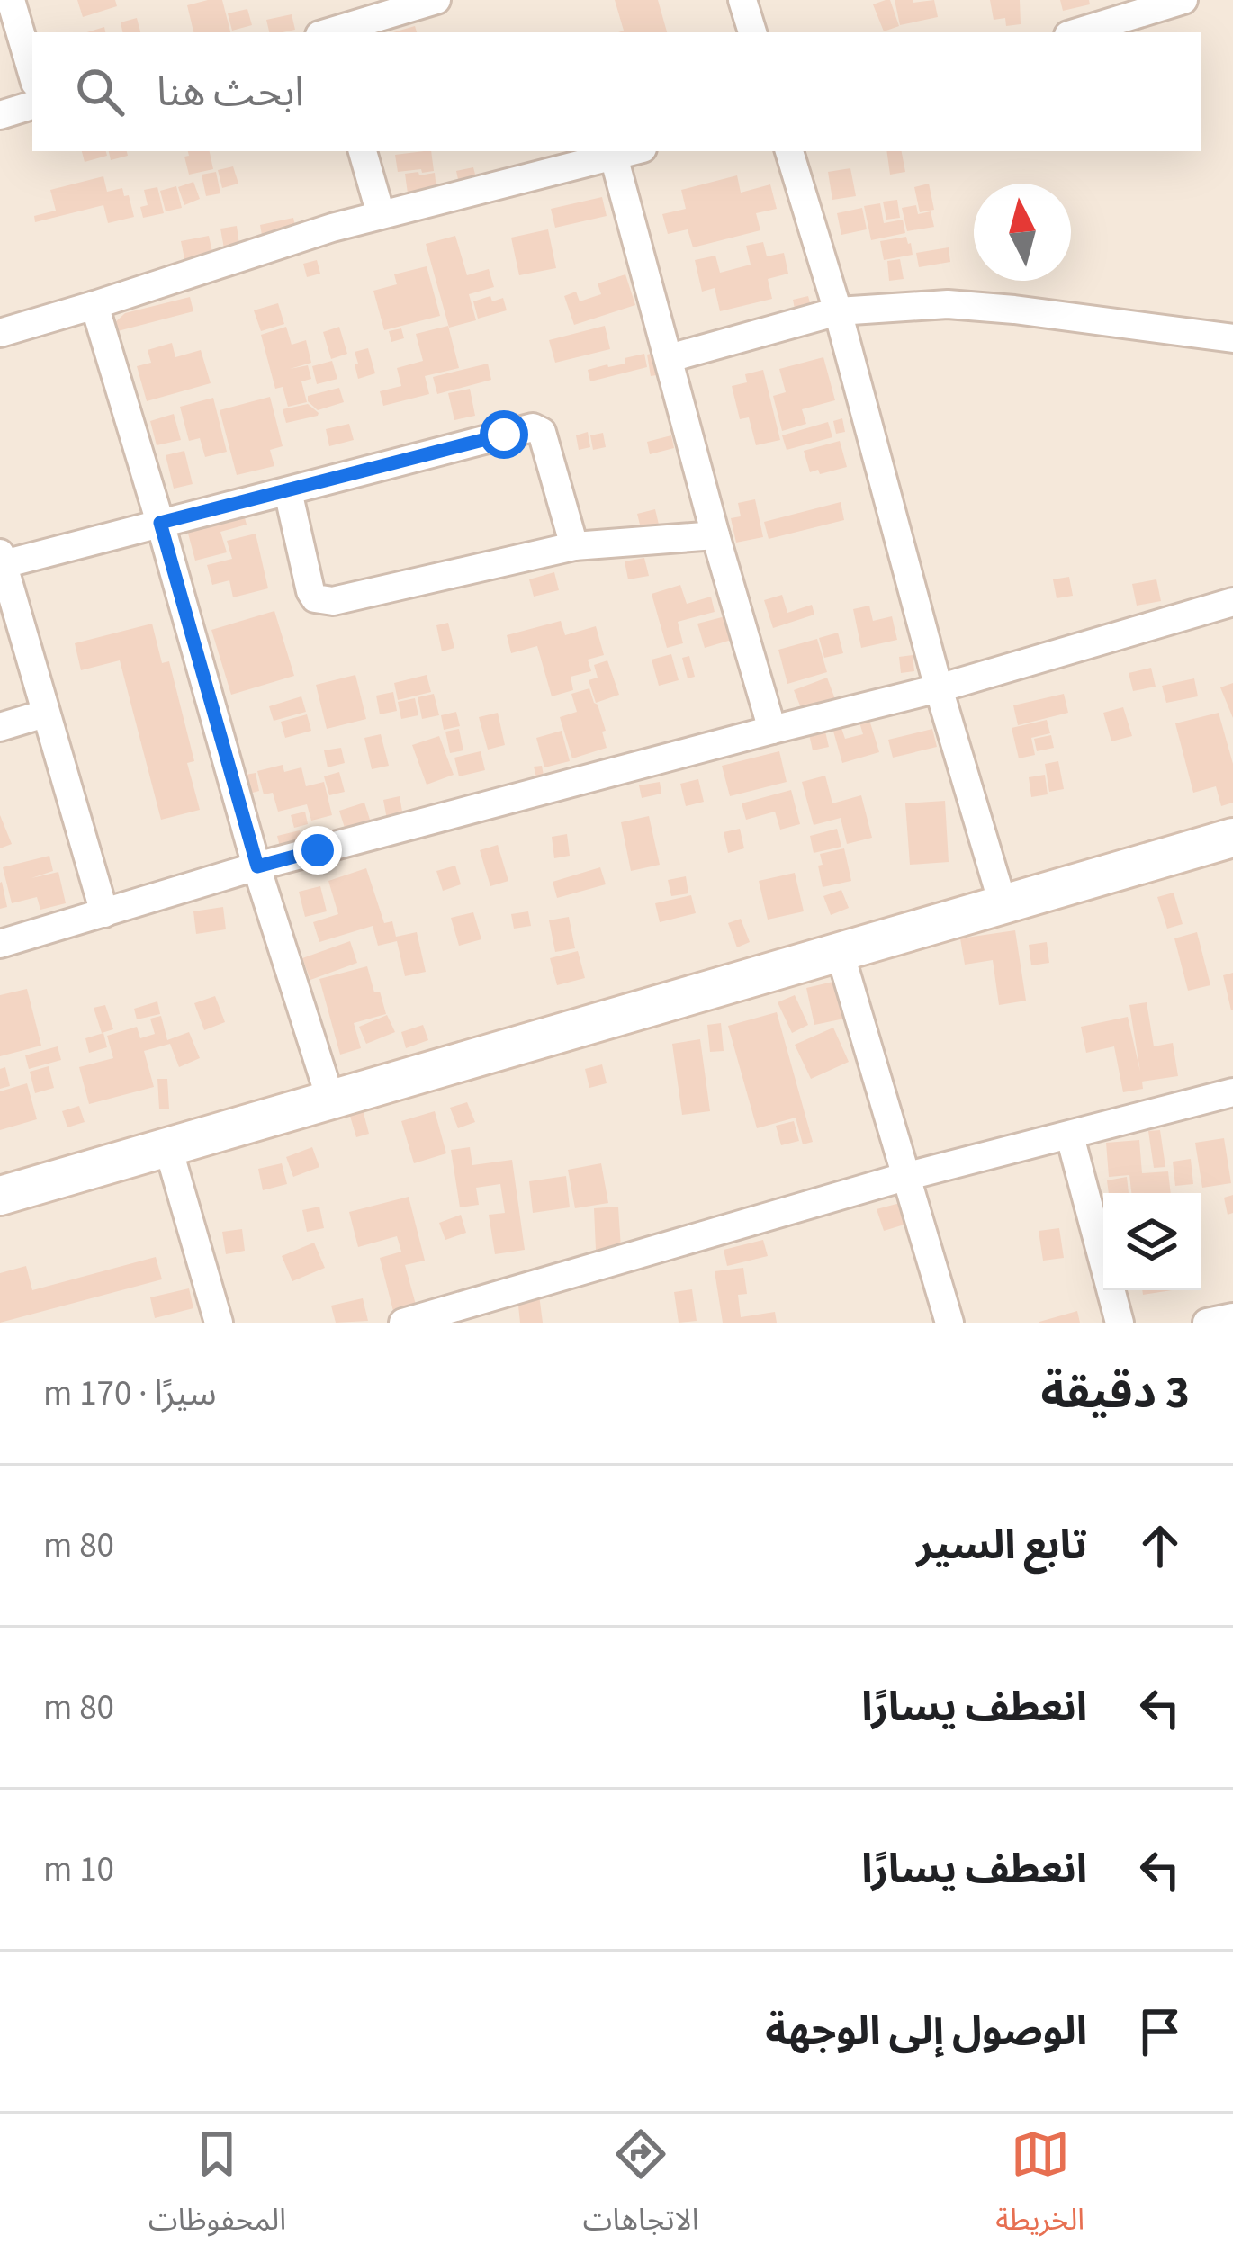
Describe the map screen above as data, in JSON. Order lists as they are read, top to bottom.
{
  "north": "top",
  "page": {
    "search": "ابحث هنا",
    "heading": ["3 دقيقة", "سيرًا · 170 m"],
    "list": [
      ["تابع السير", "80 m"],
      ["انعطف يسارًا", "80 m"],
      ["انعطف يسارًا", "10 m"],
      "الوصول إلى الوجهة"
    ],
    "nav": ["الخريطة", "الاتجاهات", "المحفوظات"]
  }
}
